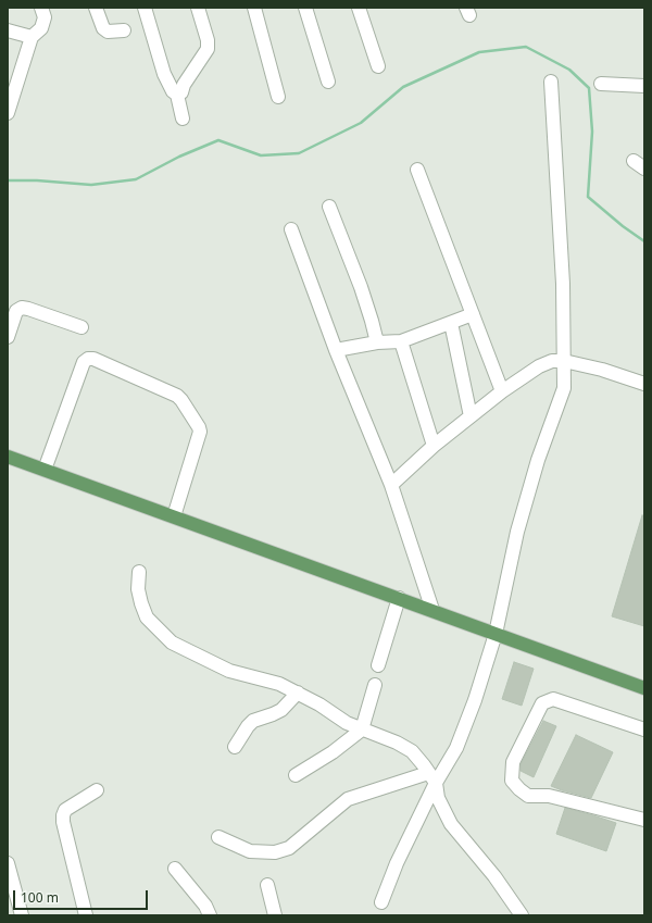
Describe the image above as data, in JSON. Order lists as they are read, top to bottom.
{
  "scale_bar": "100 m"
}
